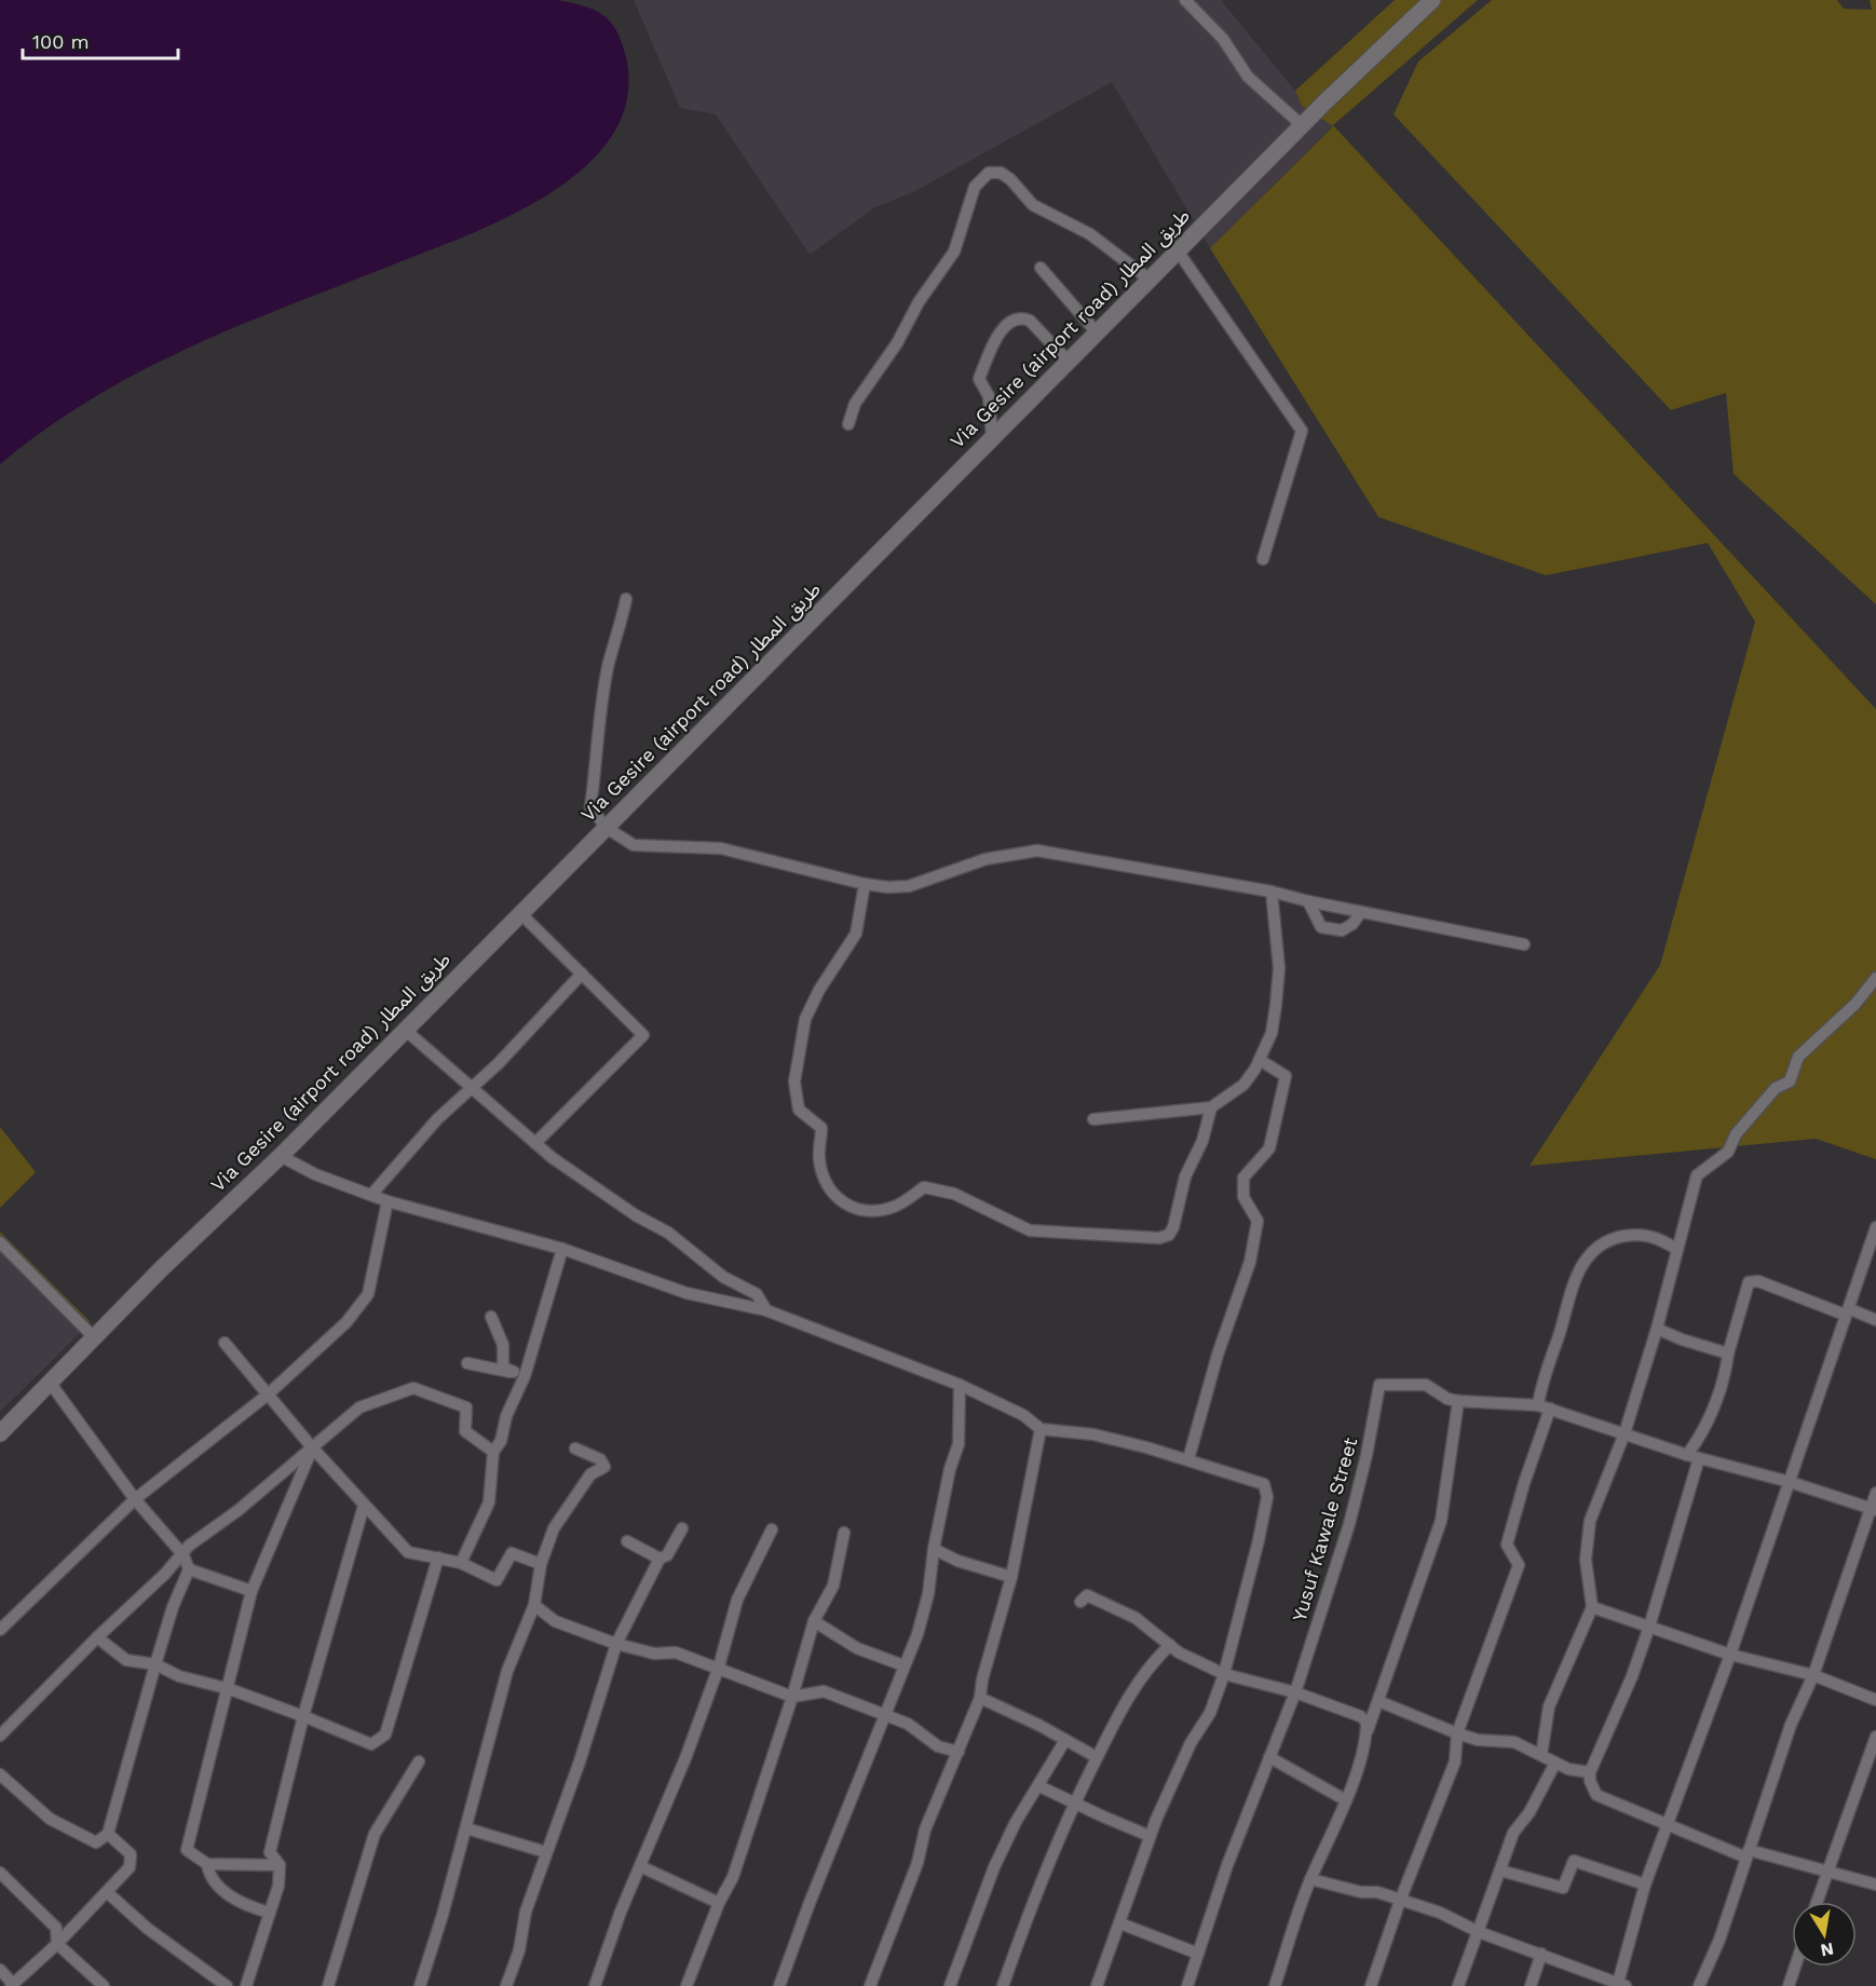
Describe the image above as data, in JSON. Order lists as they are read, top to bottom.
{
  "streets": {
    "main road": ["Via Gesire (airport road) طريق المطار"],
    "street": ["Yusuf Kawale Street"]
  },
  "scale_bar": "100 m",
  "north": "bottom"
}
